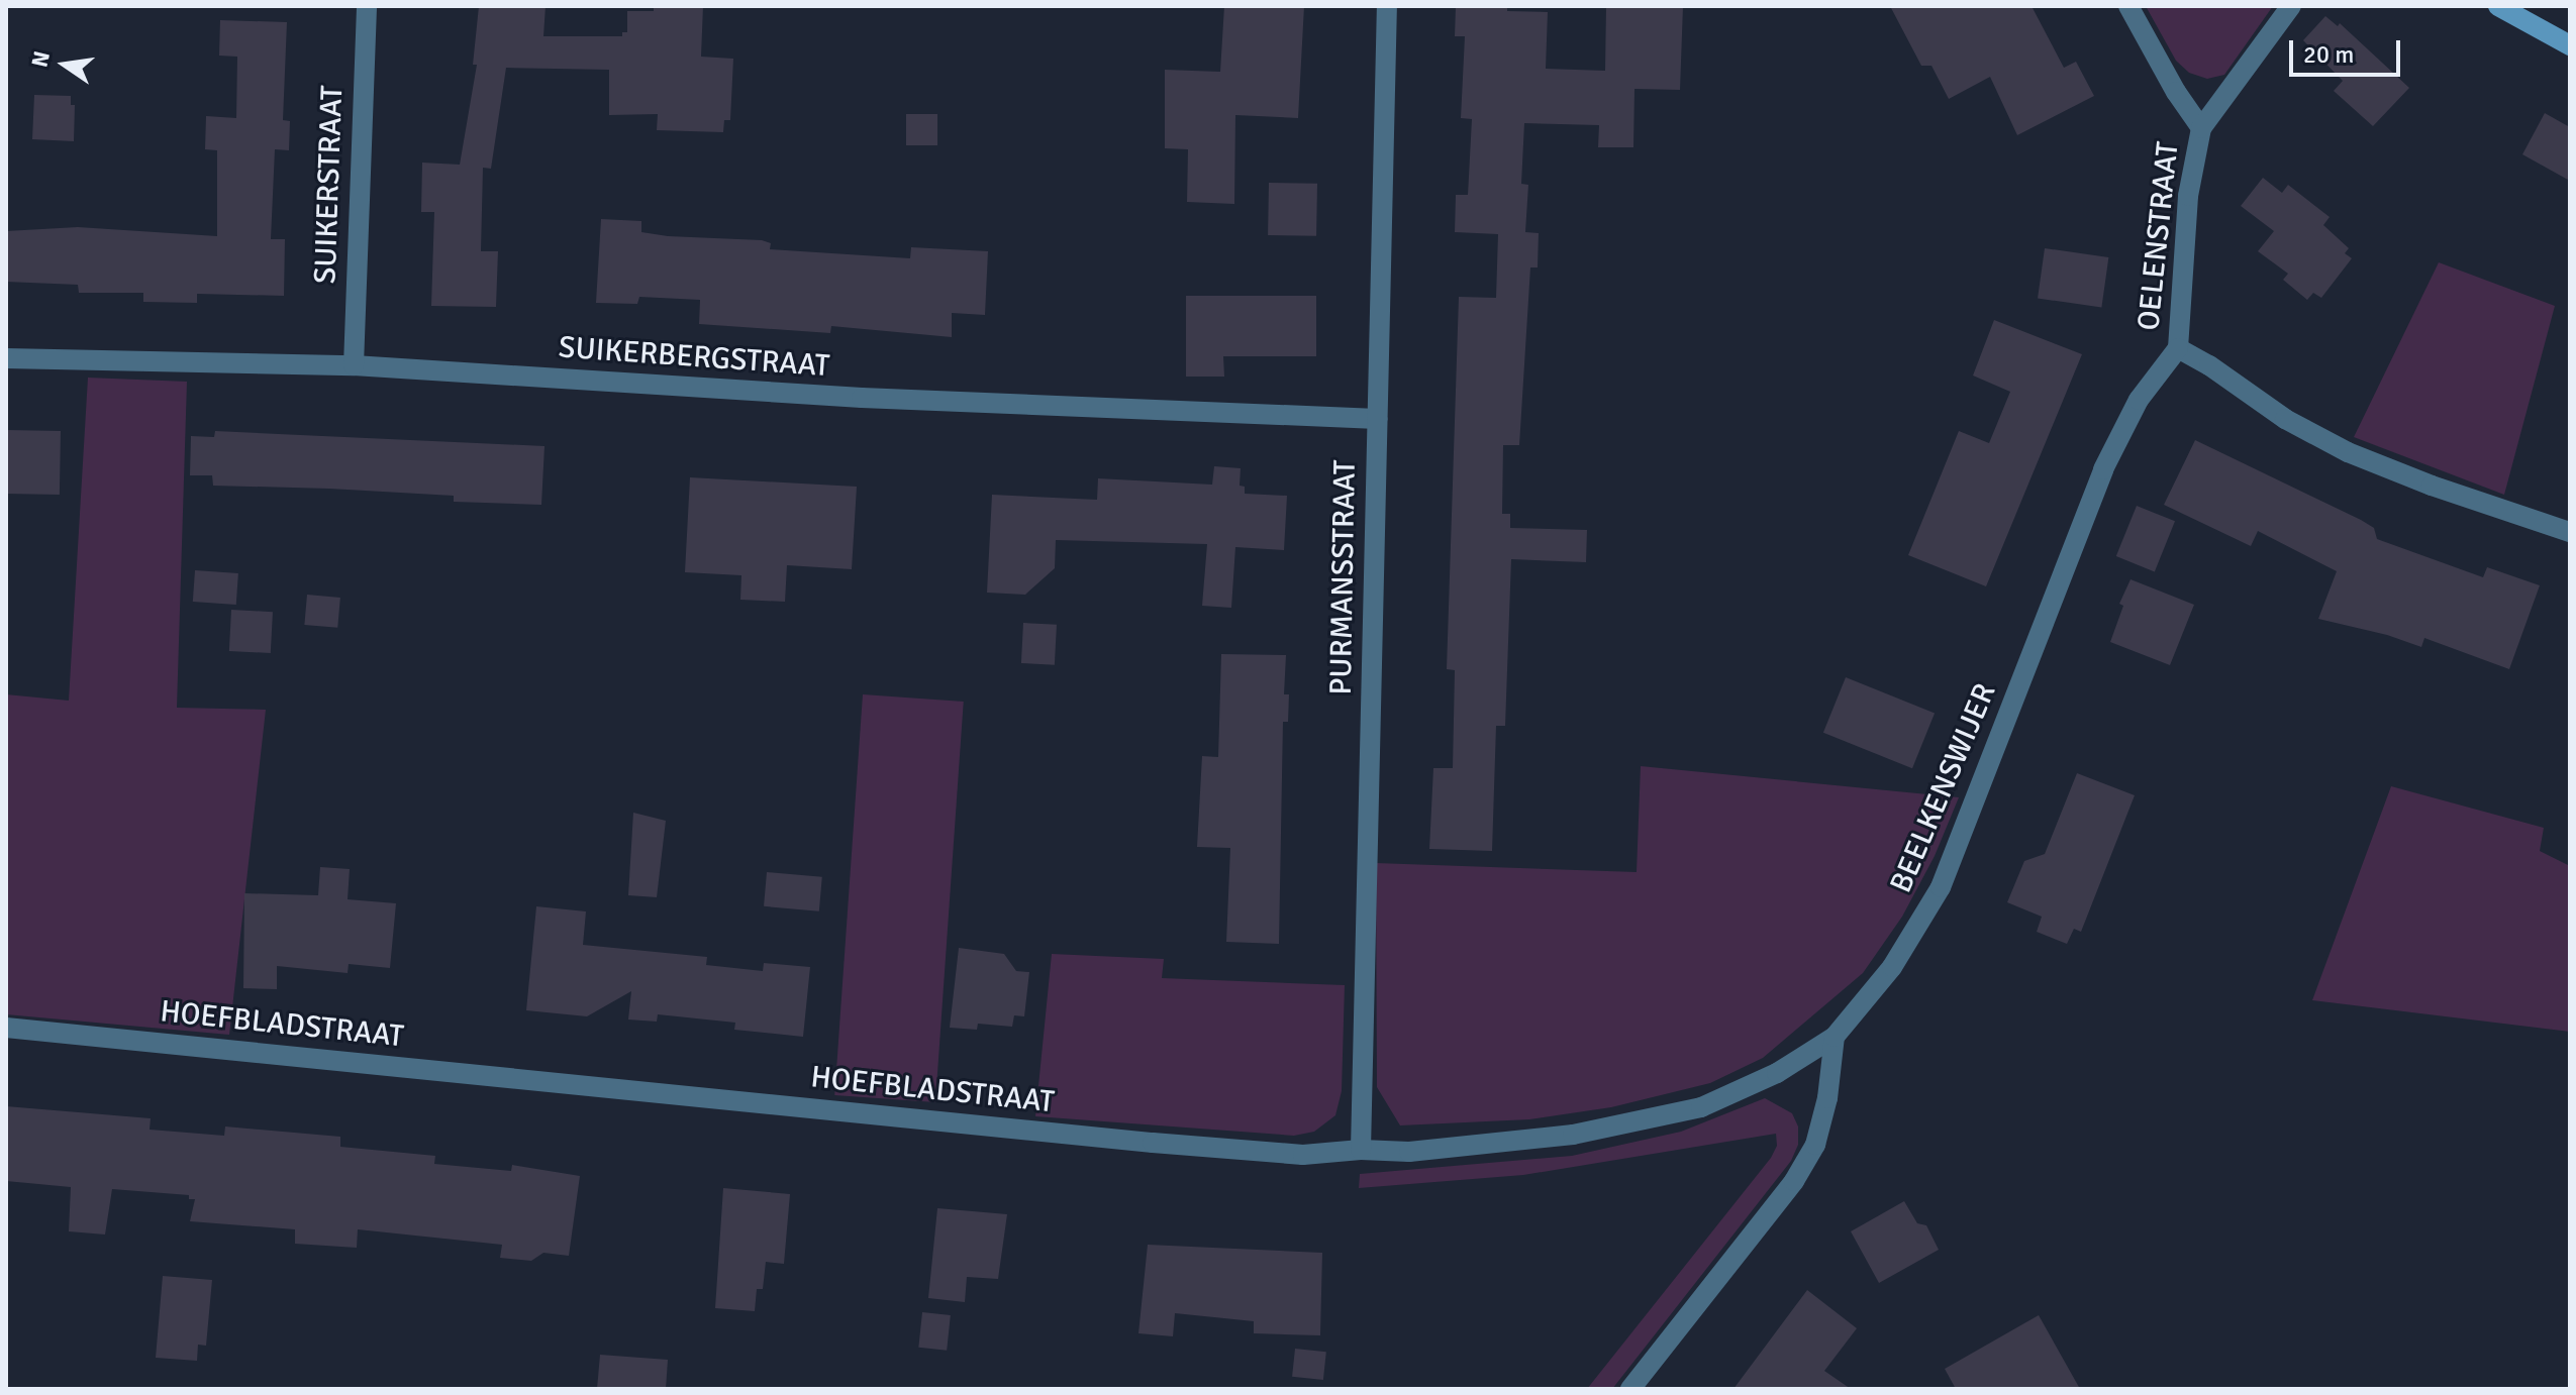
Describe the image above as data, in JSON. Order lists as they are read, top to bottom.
{
  "streets": {
    "street": [
      "SUIKERSTRAAT",
      "OELENSTRAAT",
      "SUIKERBERGSTRAAT",
      "PURMANSSTRAAT",
      "BEELKENSWIJER",
      "HOEFBLADSTRAAT"
    ]
  },
  "crossings": [
    ["SUIKERSTRAAT", "SUIKERBERGSTRAAT"],
    ["OELENSTRAAT", "BEELKENSWIJER"],
    ["SUIKERBERGSTRAAT", "PURMANSSTRAAT"],
    ["PURMANSSTRAAT", "HOEFBLADSTRAAT"],
    ["BEELKENSWIJER", "HOEFBLADSTRAAT"]
  ],
  "scale_bar": "20 m",
  "north": "left"
}
